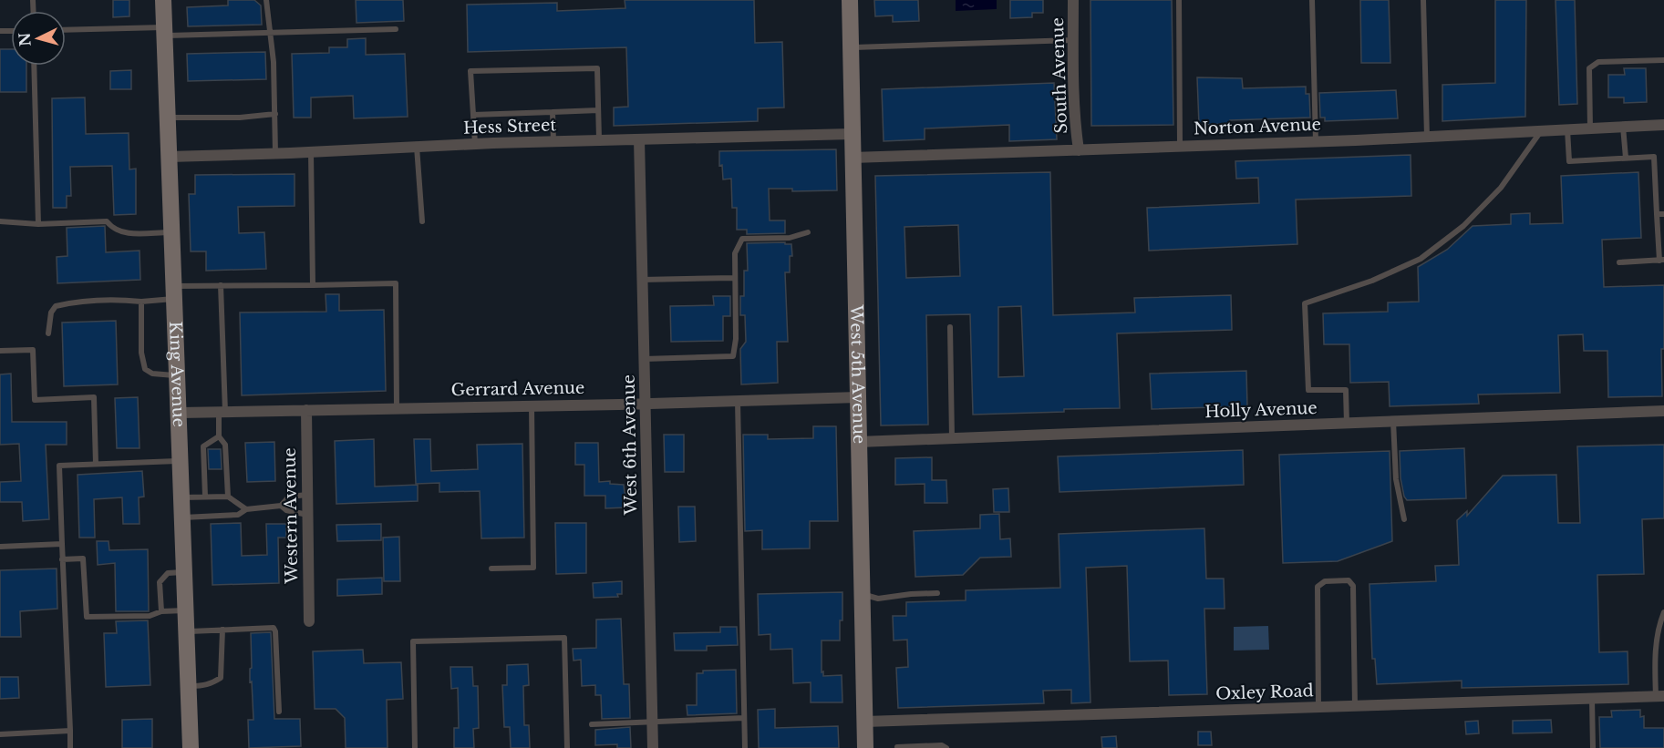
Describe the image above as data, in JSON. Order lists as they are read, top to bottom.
{
  "streets": {
    "main road": ["King Avenue", "West 5th Avenue"],
    "street": [
      "South Avenue",
      "Hess Street",
      "Norton Avenue",
      "Gerrard Avenue",
      "Holly Avenue",
      "West 6th Avenue",
      "Western Avenue",
      "Oxley Road"
    ]
  },
  "crossings": [
    ["South Avenue", "Norton Avenue"],
    ["Hess Street", "King Avenue"],
    ["Hess Street", "West 5th Avenue"],
    ["Hess Street", "West 6th Avenue"],
    ["Norton Avenue", "West 5th Avenue"],
    ["King Avenue", "Gerrard Avenue"],
    ["West 5th Avenue", "Gerrard Avenue"],
    ["West 5th Avenue", "Holly Avenue"],
    ["West 5th Avenue", "Oxley Road"],
    ["Gerrard Avenue", "West 6th Avenue"],
    ["Gerrard Avenue", "Western Avenue"]
  ],
  "north": "left"
}
